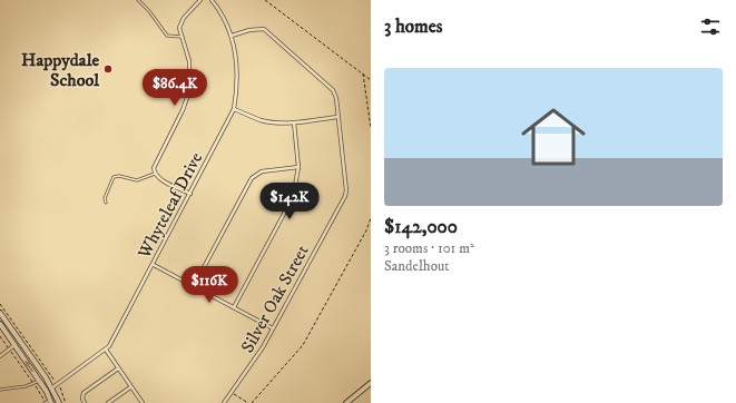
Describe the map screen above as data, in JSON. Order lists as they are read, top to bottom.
{
  "streets": {
    "street": ["Whyteleaf Drive", "Silver Oak Street"]
  },
  "crossings": [
    ["Whyteleaf Drive", "Silver Oak Street"]
  ],
  "places": ["Happydale School"],
  "page": {
    "heading": "3 homes",
    "list": [
      {
        "name": "$142,000",
        "note": "3 rooms · 101 m² · Sandelhout"
      }
    ],
    "price": ["$86.4K", "$142K", "$116K"]
  }
}
